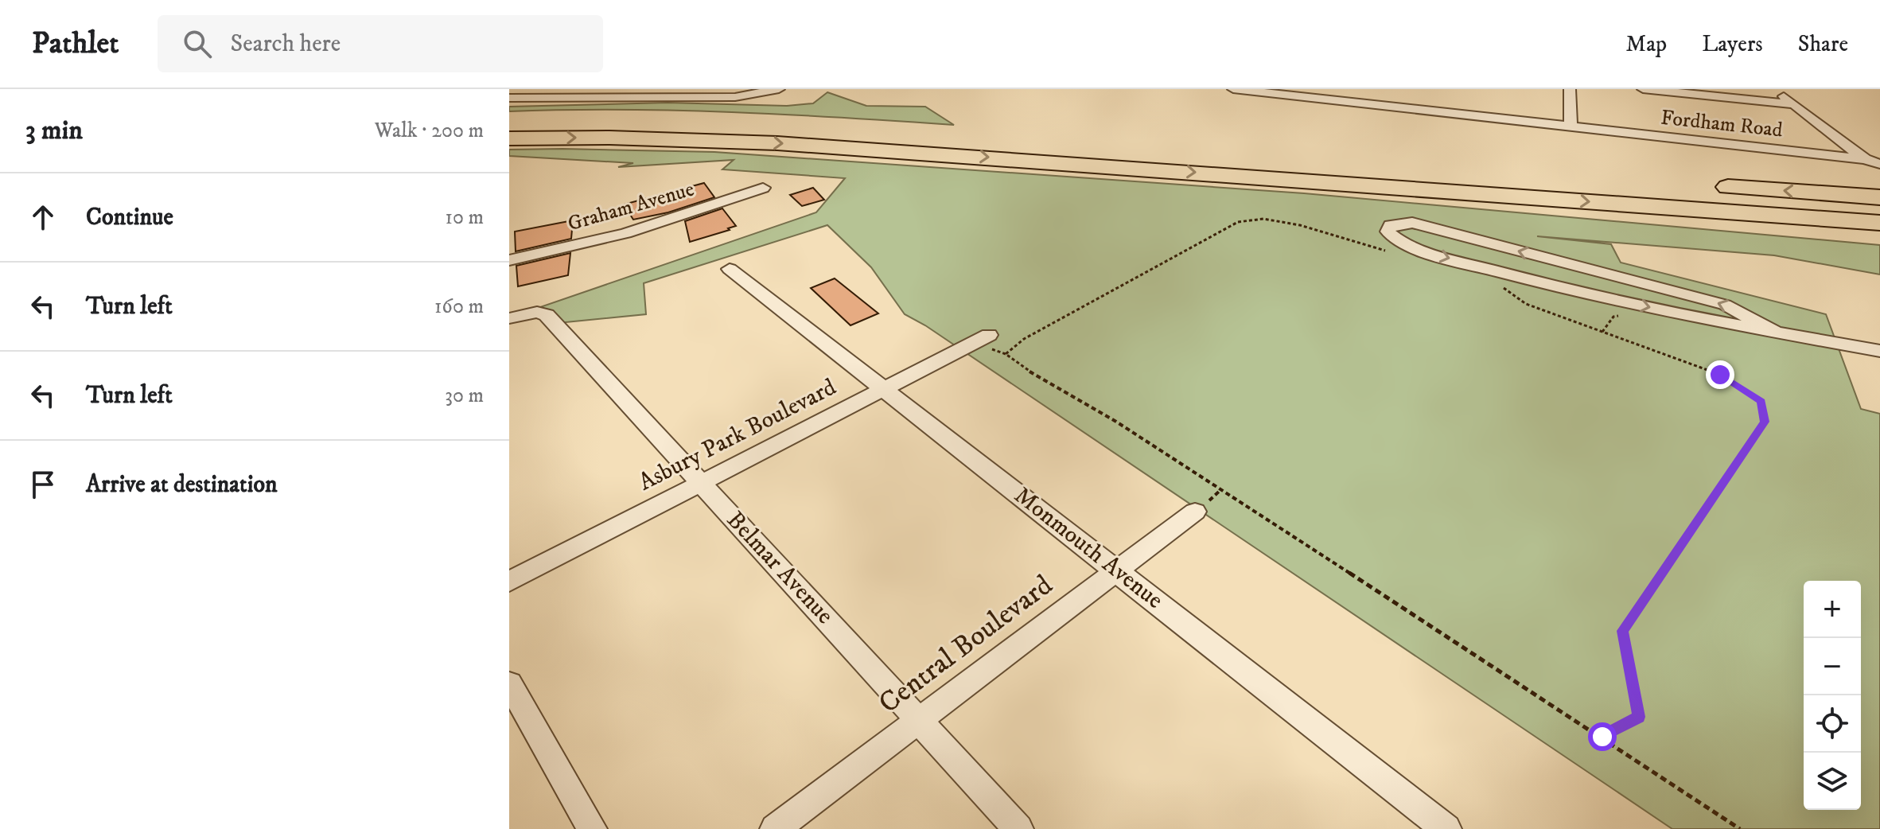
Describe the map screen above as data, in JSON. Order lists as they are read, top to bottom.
{
  "streets": {
    "street": [
      "Fordham Road",
      "Graham Avenue",
      "Asbury Park Boulevard",
      "Monmouth Avenue",
      "Belmar Avenue",
      "Central Boulevard"
    ]
  },
  "crossings": [
    ["Asbury Park Boulevard", "Monmouth Avenue"],
    ["Asbury Park Boulevard", "Belmar Avenue"],
    ["Monmouth Avenue", "Central Boulevard"],
    ["Belmar Avenue", "Central Boulevard"]
  ],
  "page": {
    "header": "Pathlet",
    "search": "Search here",
    "nav": ["Map", "Layers", "Share"],
    "heading": ["3 min", "Walk · 200 m"],
    "list": [
      ["Continue", "10 m"],
      ["Turn left", "160 m"],
      ["Turn left", "30 m"],
      "Arrive at destination"
    ],
    "map_buttons": ["+", "−"]
  }
}
